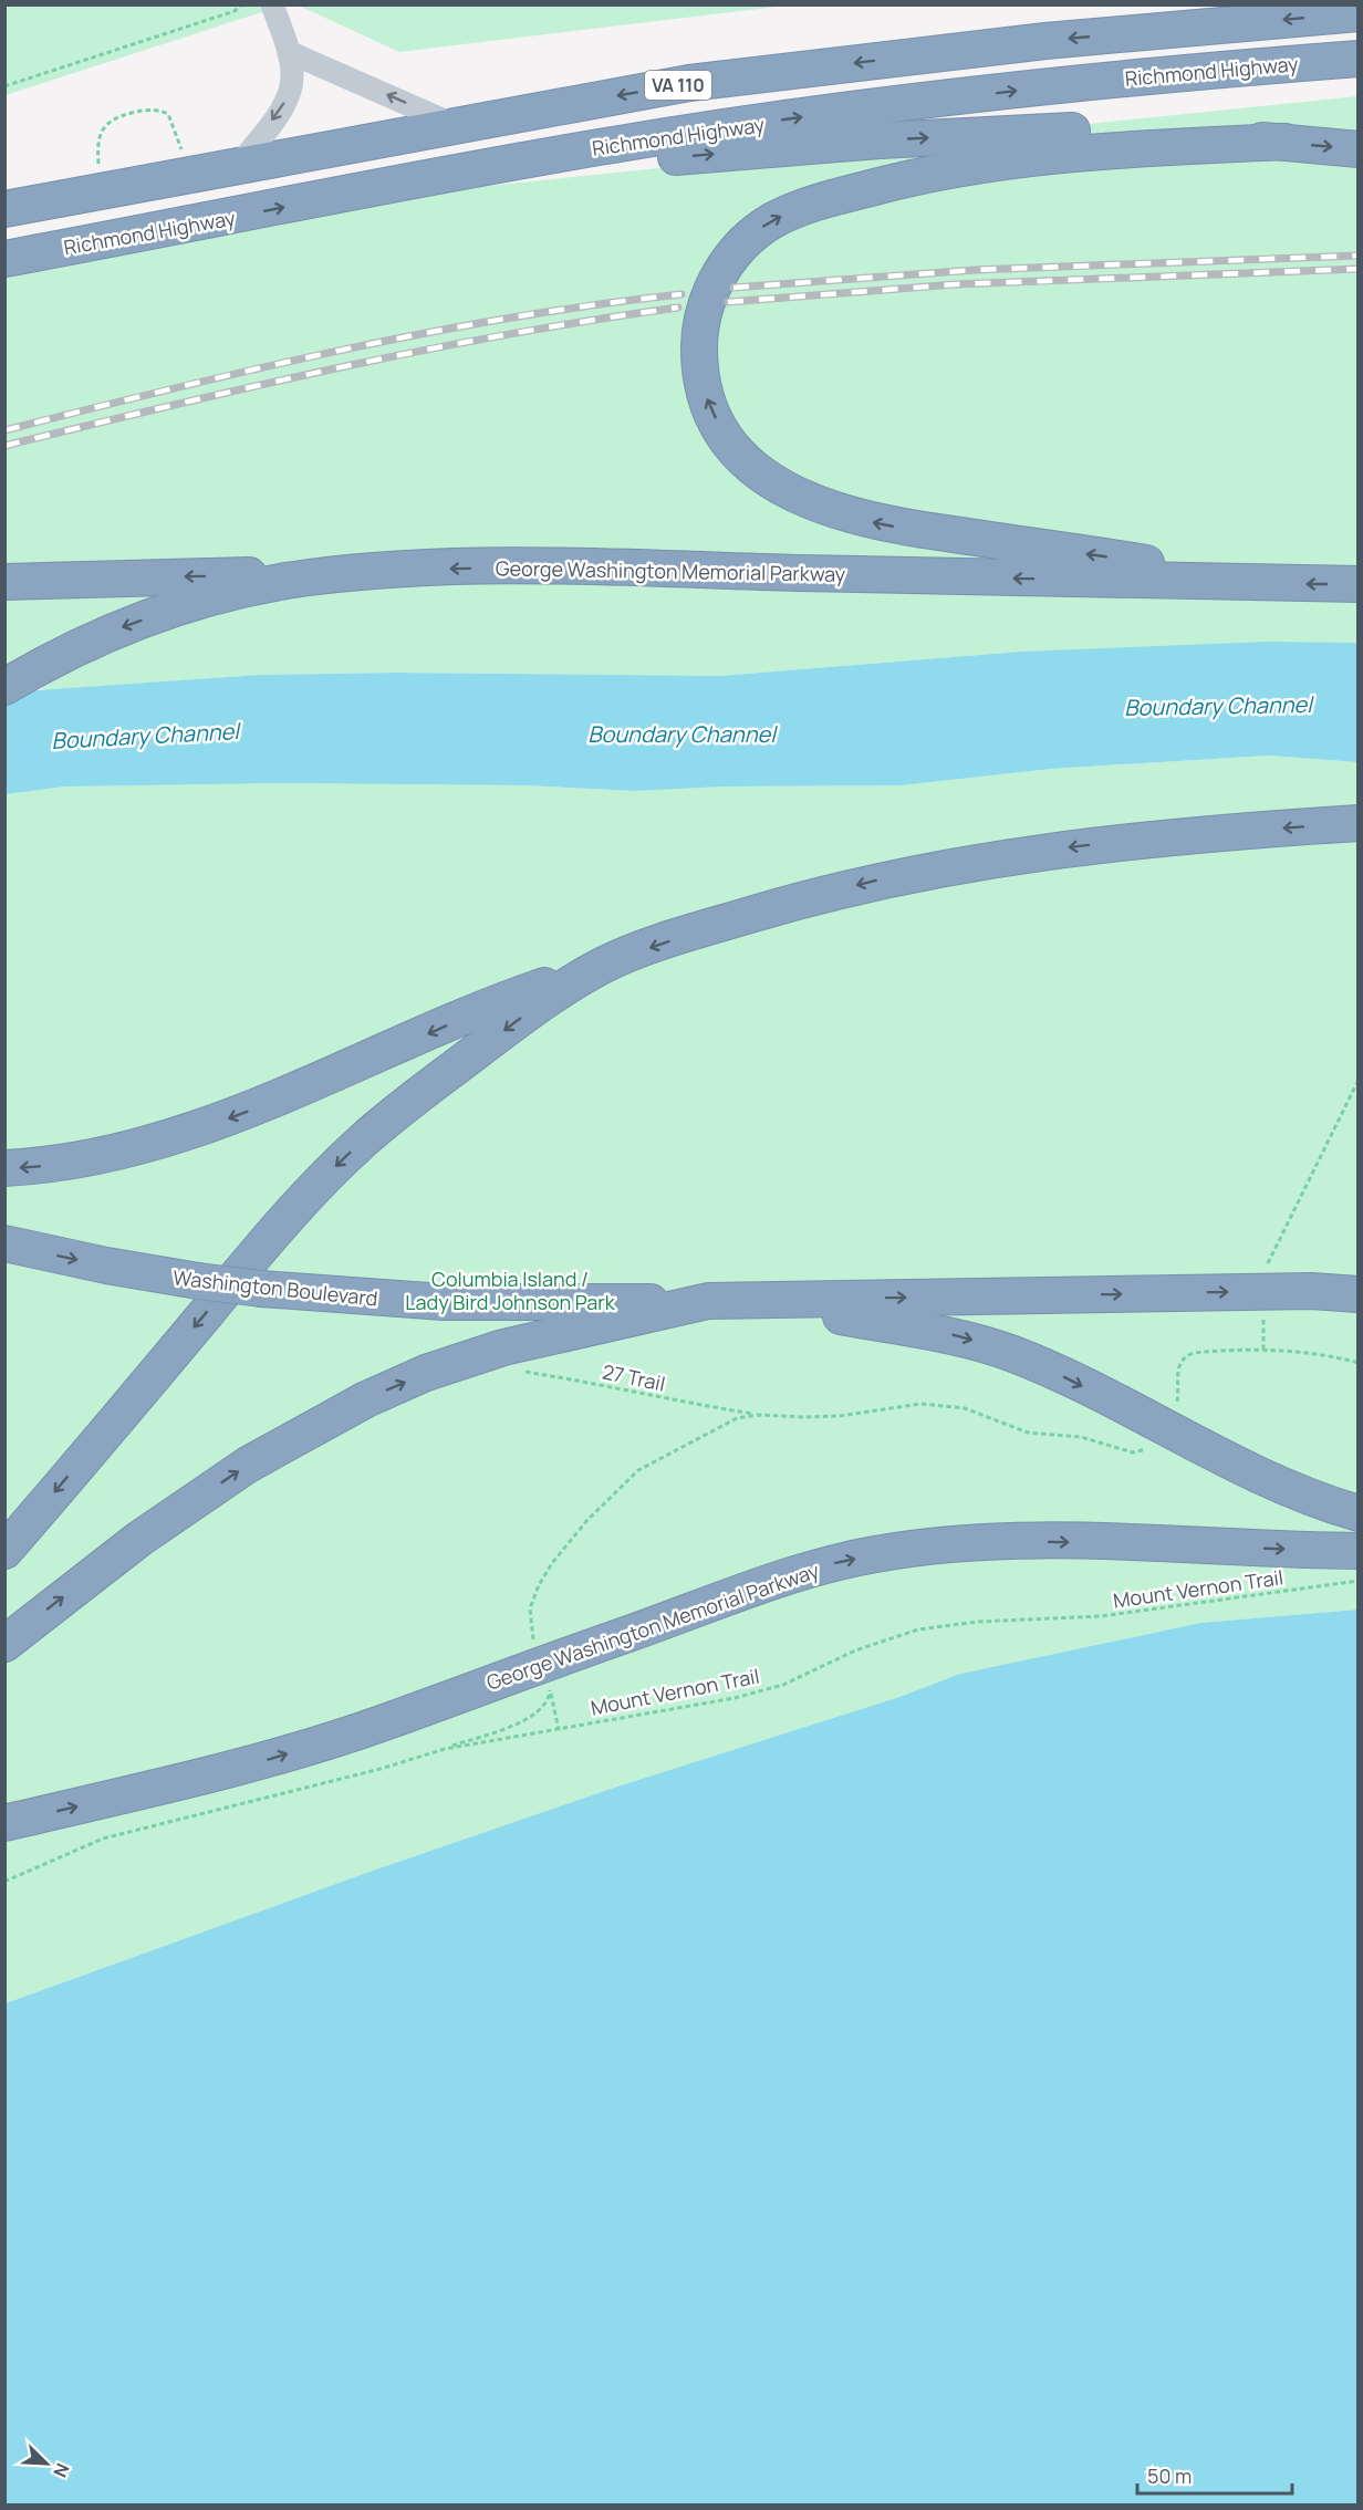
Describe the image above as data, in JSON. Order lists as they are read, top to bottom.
{
  "streets": {
    "highway": [
      "Richmond Highway",
      "VA 110",
      "George Washington Memorial Parkway",
      "Washington Boulevard"
    ],
    "path": ["27 Trail", "Mount Vernon Trail"]
  },
  "water": ["Boundary Channel"],
  "parks": ["Columbia Island / Lady Bird Johnson Park"],
  "scale_bar": "50 m",
  "north": "bottom right"
}
